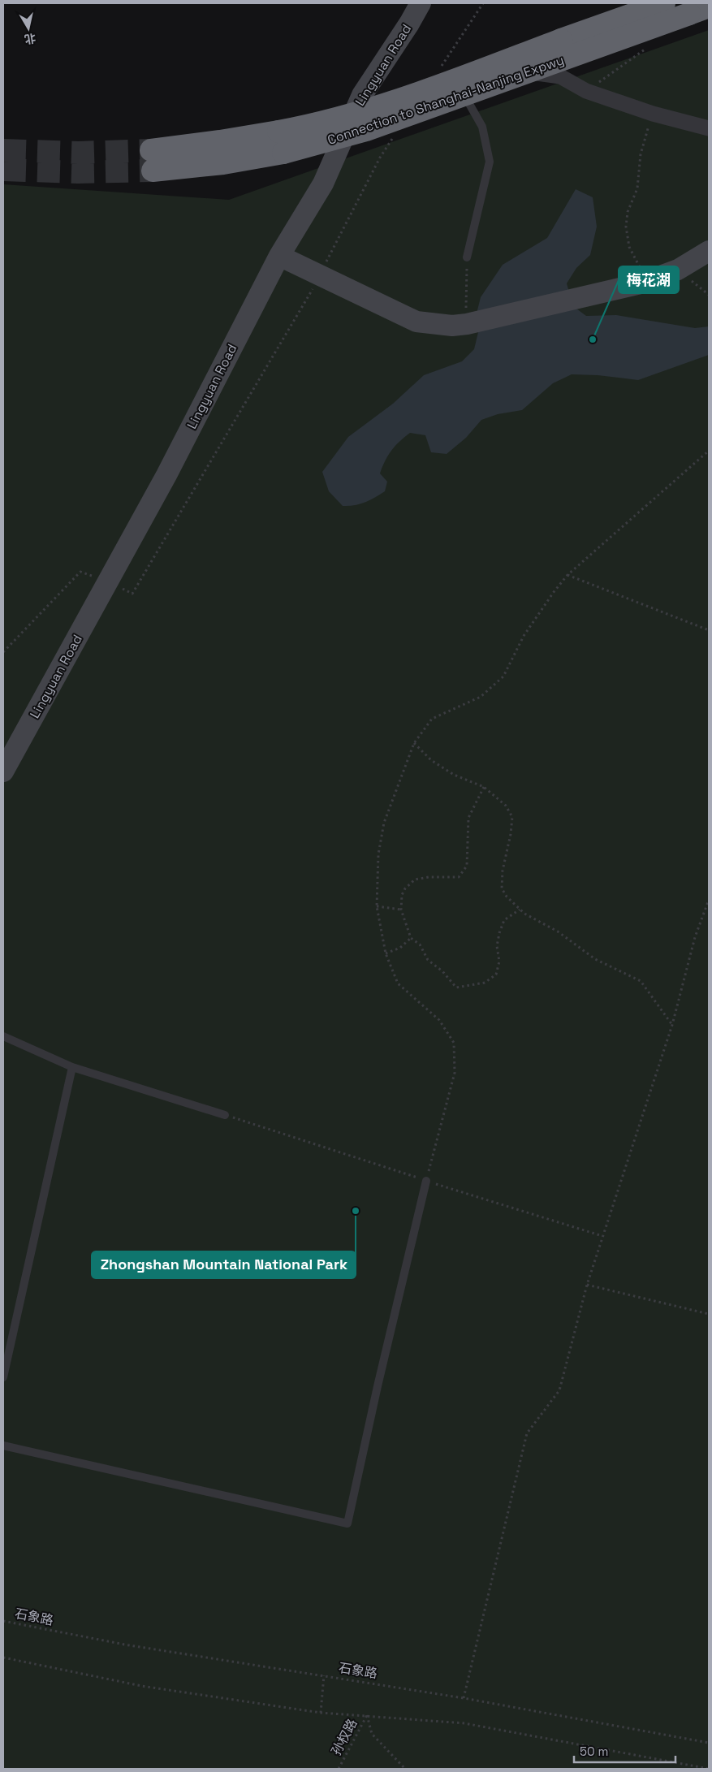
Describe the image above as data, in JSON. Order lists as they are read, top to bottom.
{
  "streets": {
    "highway": ["Connection to Shanghai-Nanjing Expwy"],
    "street": ["Lingyuan Road"],
    "path": ["石象路", "孙权路"]
  },
  "places": ["梅花湖", "Zhongshan Mountain National Park"],
  "scale_bar": "50 m",
  "north": "bottom"
}
